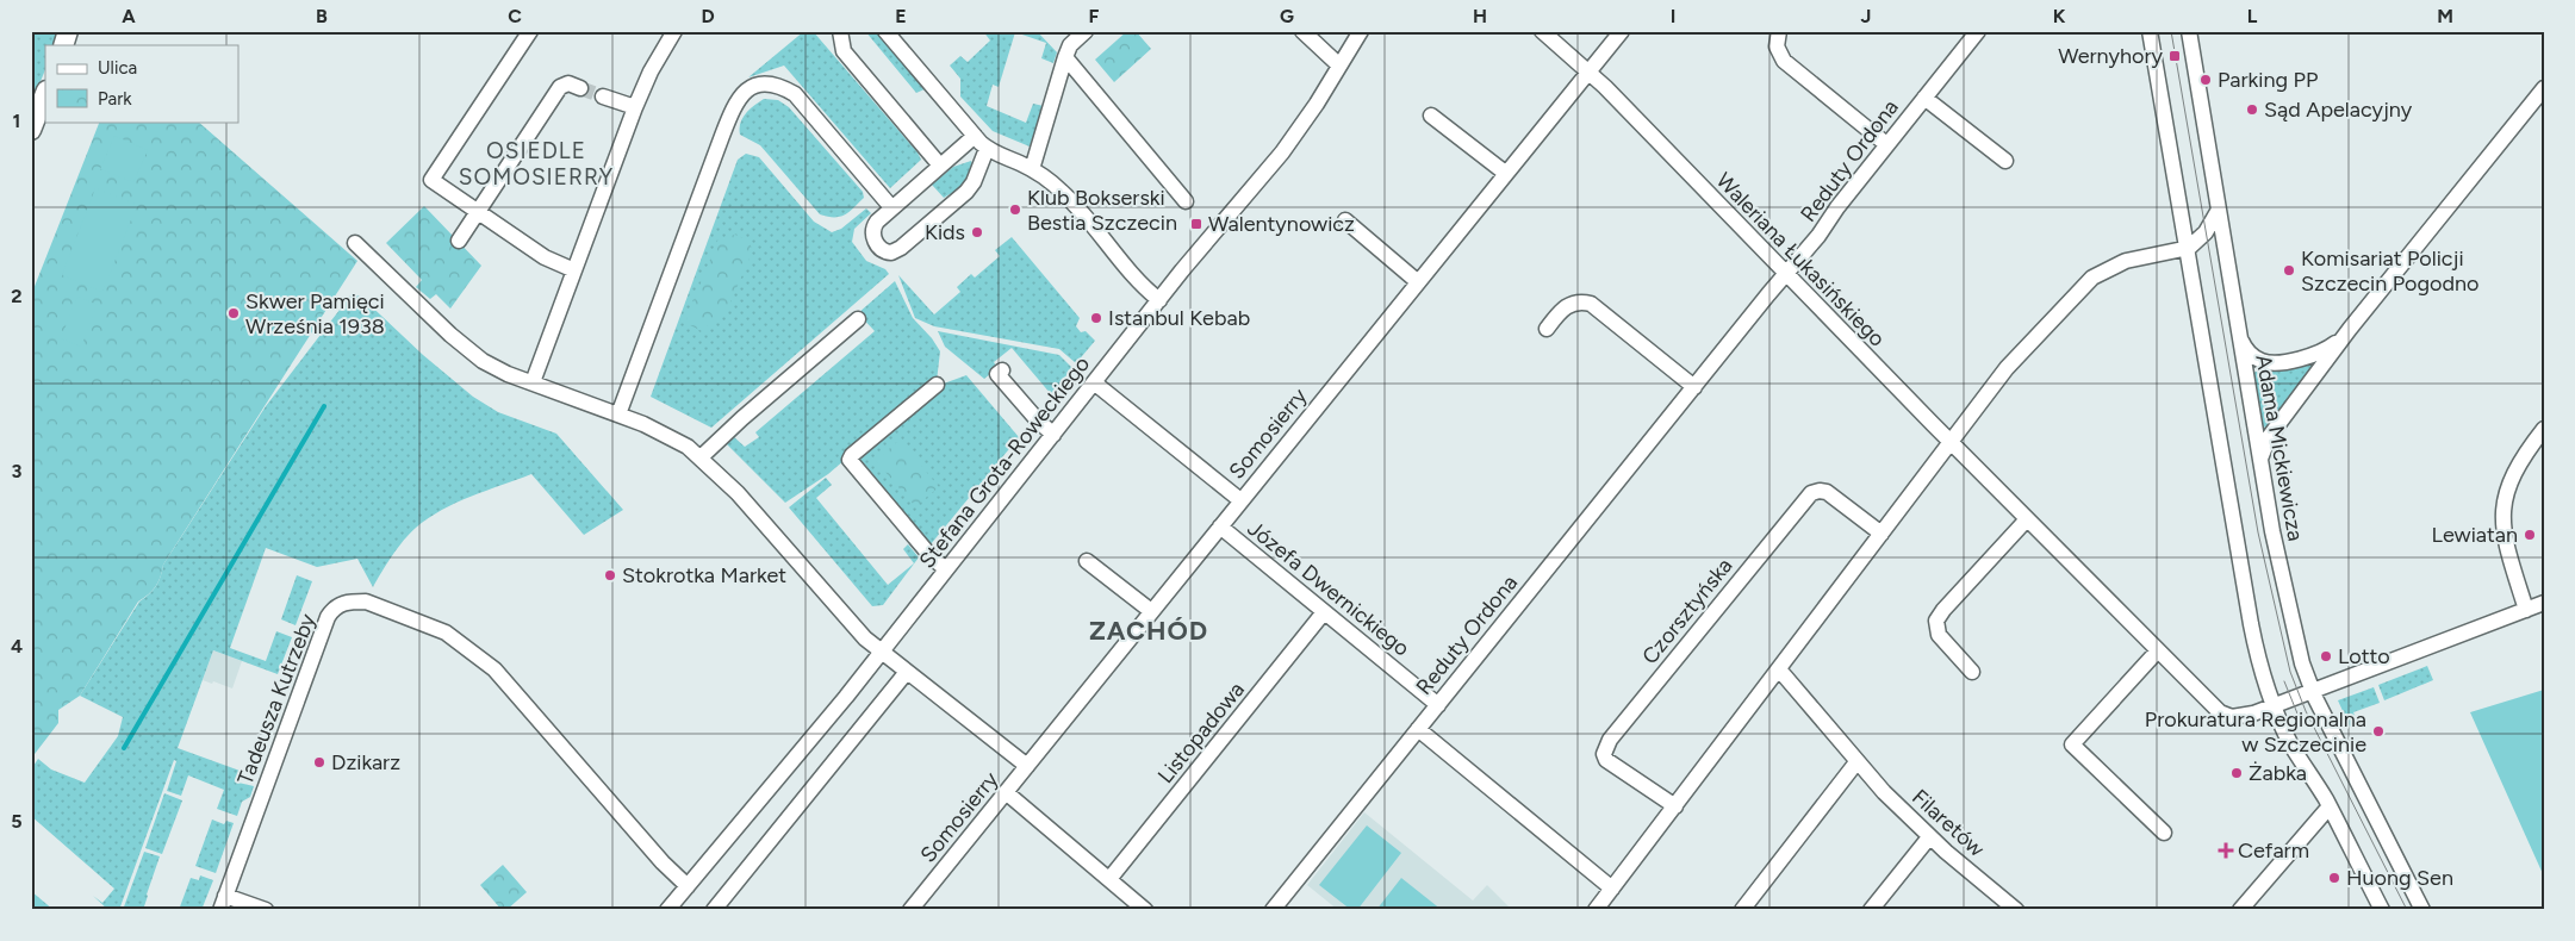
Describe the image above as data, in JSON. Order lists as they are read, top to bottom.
{
  "streets": {
    "street": [
      "Reduty Ordona",
      "Waleriana Łukasińskiego",
      "Somosierry",
      "Adama Mickiewicza",
      "Stefana Grota-Roweckiego",
      "Józefa Dwernickiego",
      "Czorsztyńska",
      "Tadeusza Kutrzeby",
      "Listopadowa",
      "Filaretów"
    ]
  },
  "crossings": [
    ["Reduty Ordona", "Waleriana Łukasińskiego"],
    ["Reduty Ordona", "Józefa Dwernickiego"],
    ["Waleriana Łukasińskiego", "Somosierry"],
    ["Somosierry", "Józefa Dwernickiego"],
    ["Stefana Grota-Roweckiego", "Józefa Dwernickiego"],
    ["Stefana Grota-Roweckiego", "Tadeusza Kutrzeby"],
    ["Józefa Dwernickiego", "Listopadowa"]
  ],
  "districts": ["OSIEDLE SOMOSIERRY", "ZACHÓD"],
  "places": {
    "transit": ["Wernyhory", "Walentynowicz"],
    "other": [
      "Parking PP",
      "Sąd Apelacyjny",
      "Klub Bokserski Bestia Szczecin",
      "Kids",
      "Komisariat Policji Szczecin Pogodno",
      "Skwer Pamięci Września 1938",
      "Istanbul Kebab",
      "Lewiatan",
      "Stokrotka Market",
      "Lotto",
      "Prokuratura Regionalna w Szczecinie",
      "Dzikarz",
      "Żabka",
      "Huong Sen"
    ],
    "health": ["Cefarm"]
  },
  "legend": ["Ulica", "Park"],
  "grid": {
    "columns": [
      "A",
      "B",
      "C",
      "D",
      "E",
      "F",
      "G",
      "H",
      "I",
      "J",
      "K",
      "L",
      "M"
    ],
    "rows": [
      "1",
      "2",
      "3",
      "4",
      "5"
    ]
  }
}
